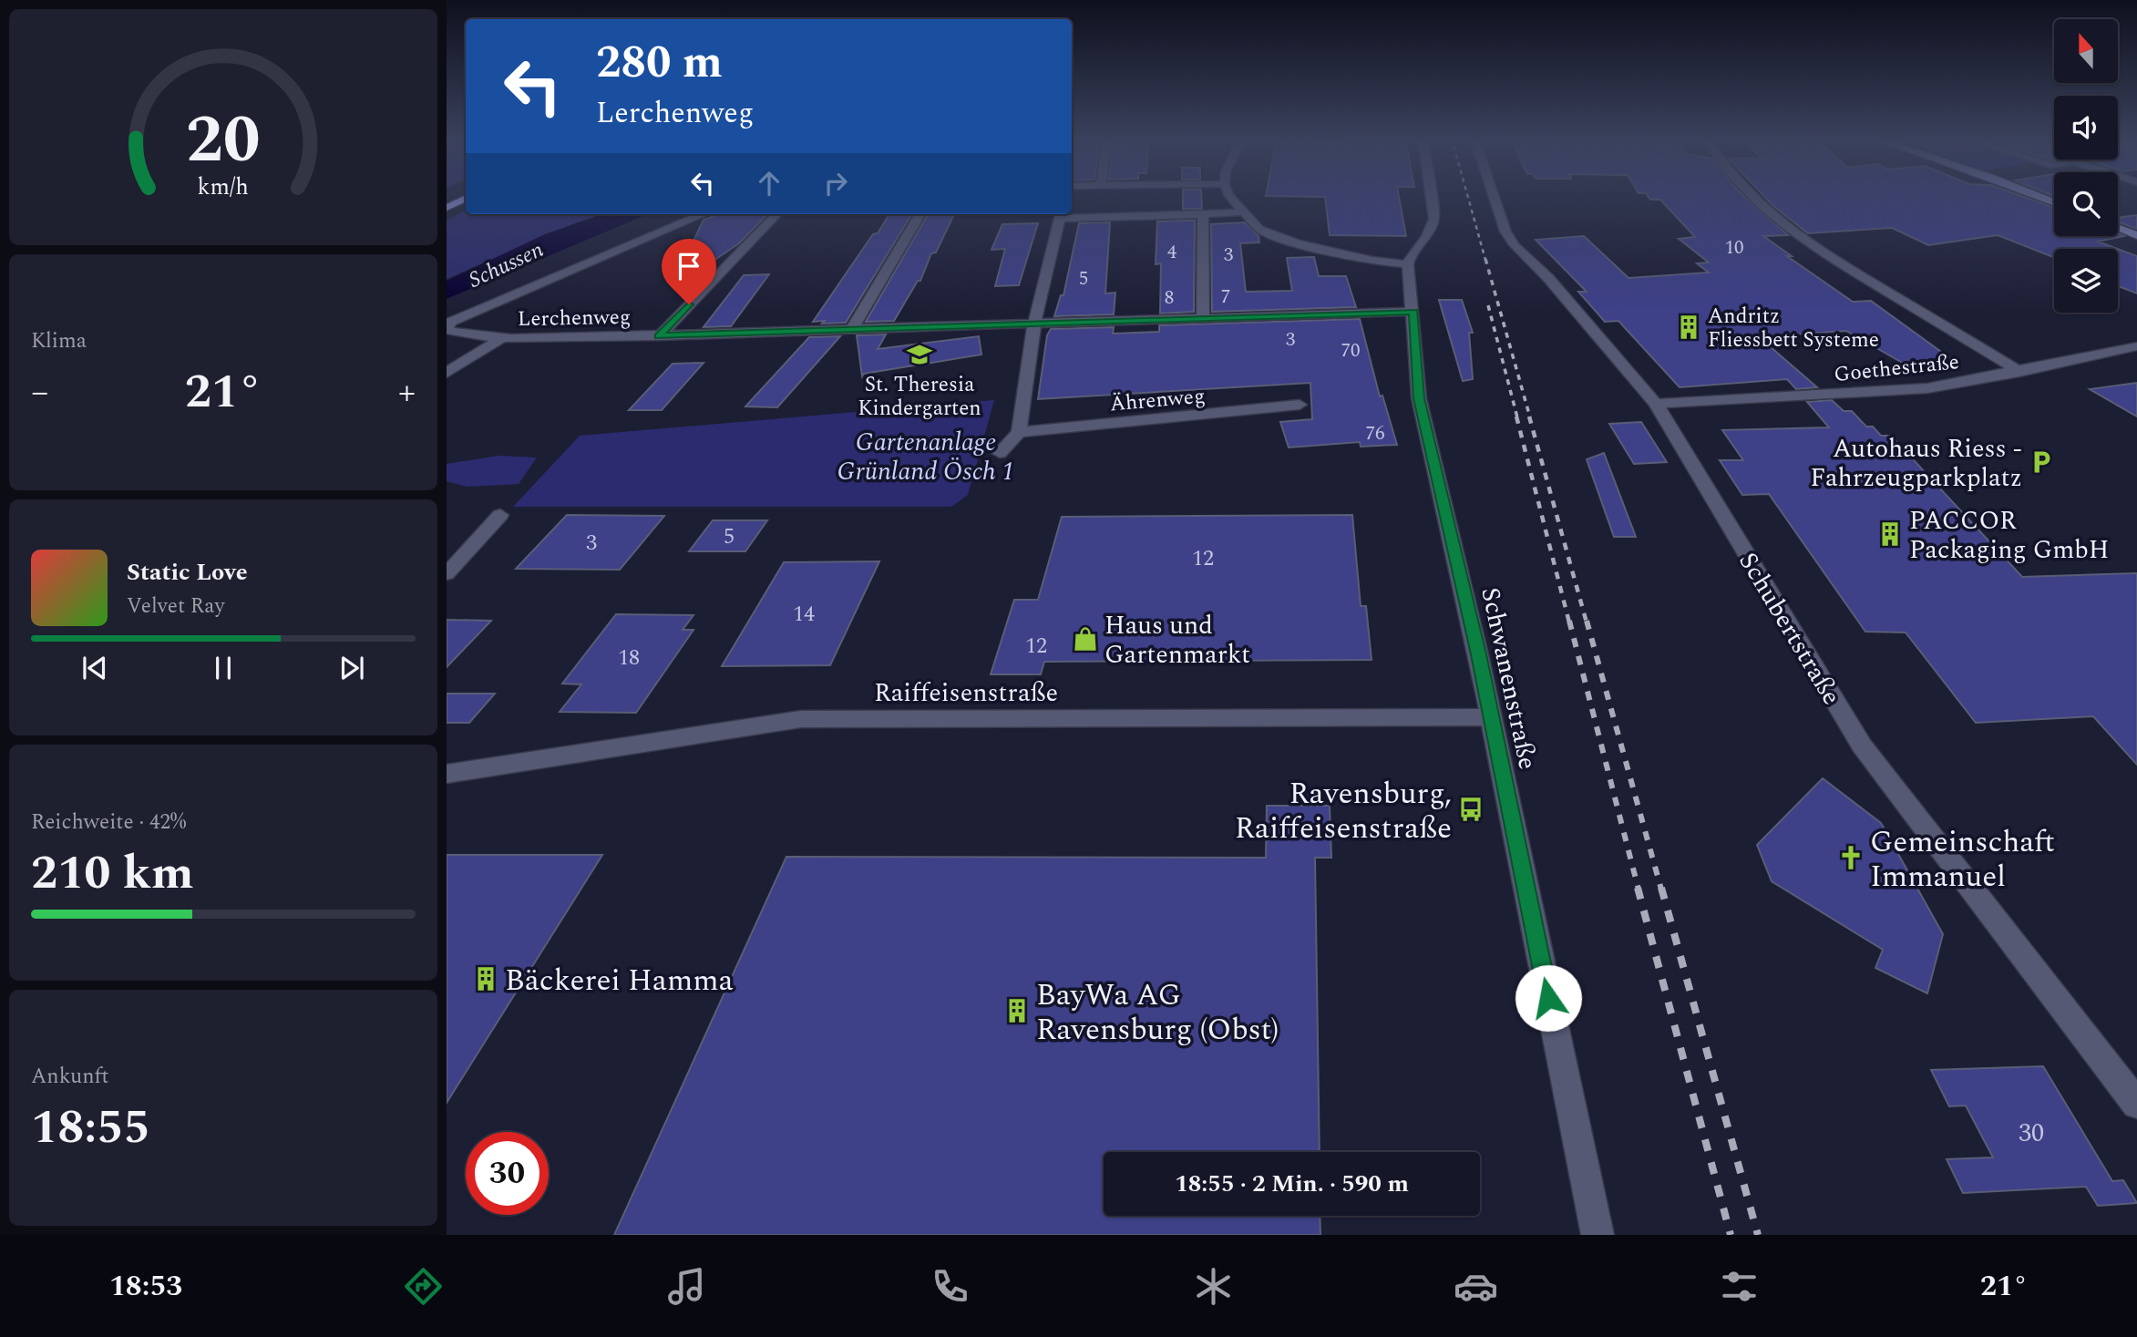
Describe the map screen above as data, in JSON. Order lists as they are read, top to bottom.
{
  "streets": {
    "street": [
      "Lerchenweg",
      "Goethestraße",
      "Ährenweg",
      "Schubertstraße",
      "Schwanenstraße",
      "Raiffeisenstraße"
    ]
  },
  "crossings": [
    ["Lerchenweg", "Schwanenstraße"],
    ["Goethestraße", "Schubertstraße"],
    ["Schwanenstraße", "Raiffeisenstraße"]
  ],
  "water": ["Schussen"],
  "parks": ["Gartenanlage Grünland Ösch 1"],
  "places": {
    "building": [
      "Andritz Fliessbett Systeme",
      "PACCOR Packaging GmbH",
      "Bäckerei Hamma",
      "BayWa AG Ravensburg (Obst)"
    ],
    "school or university": ["St. Theresia Kindergarten"],
    "parking": ["Autohaus Riess - Fahrzeugparkplatz"],
    "shop": ["Haus und Gartenmarkt"],
    "bus stop": ["Ravensburg, Raiffeisenstraße"],
    "church": ["Gemeinschaft Immanuel"]
  },
  "house_numbers": [
    "10",
    "4",
    "3",
    "5",
    "7",
    "8",
    "3",
    "70",
    "76",
    "5",
    "3",
    "12",
    "14",
    "12",
    "18",
    "30"
  ],
  "north": "top",
  "page": {
    "turn": ["280 m", "Lerchenweg"],
    "tile": [
      "Klima",
      ["Reichweite · 42%", "210 km"],
      ["Ankunft", "18:55"]
    ],
    "heat": ["−", "21°", "+"],
    "song": ["Static Love", "Velvet Ray"],
    "limit": "30",
    "trip": "18:55 · 2 Min. · 590 m",
    "tabs": ["18:53", "21°"],
    "gauge": ["20", "km/h"]
  }
}
